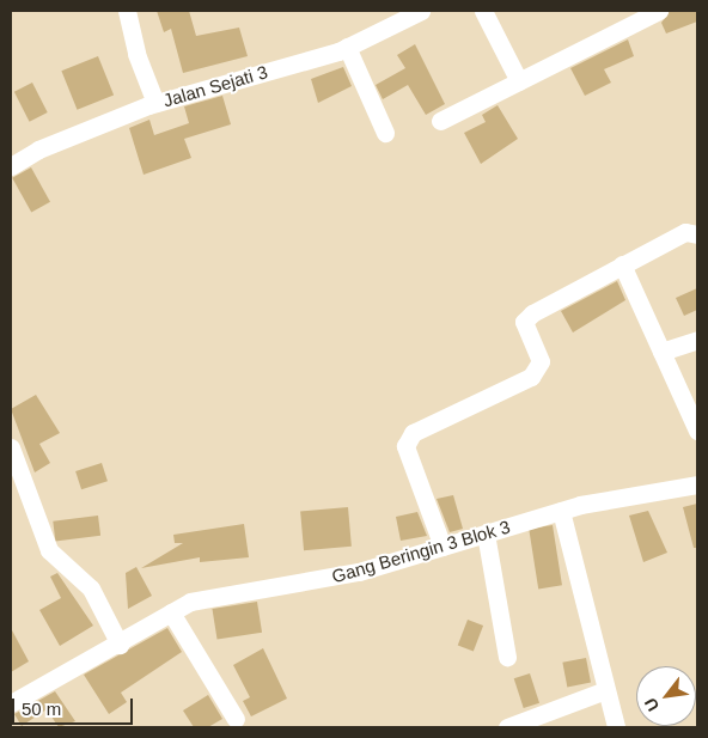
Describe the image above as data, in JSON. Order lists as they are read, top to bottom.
{
  "streets": {
    "street": ["Jalan Sejati 3", "Gang Beringin 3 Blok 3"]
  },
  "scale_bar": "50 m",
  "north": "bottom left"
}
